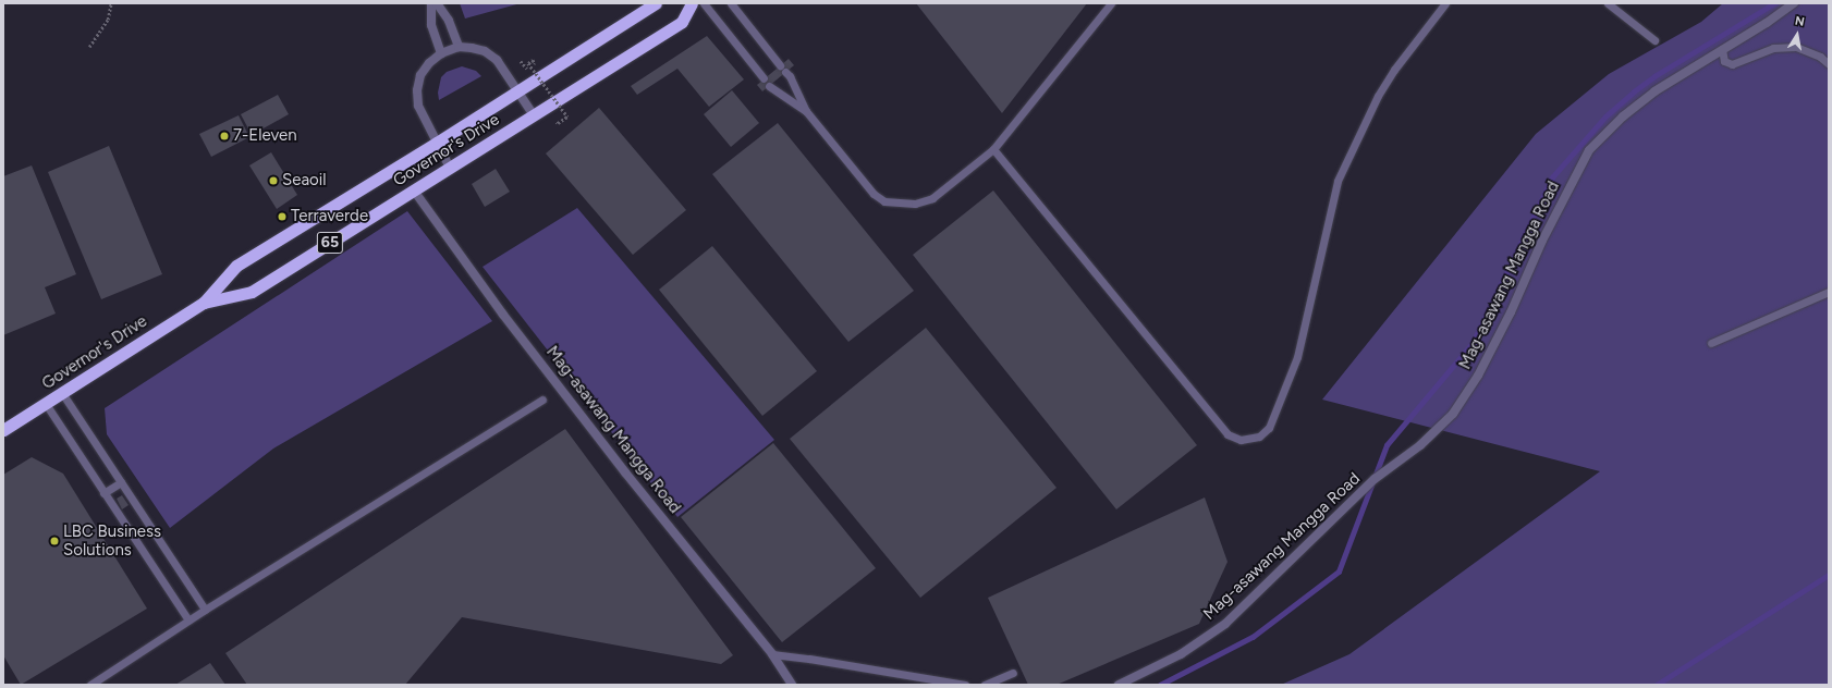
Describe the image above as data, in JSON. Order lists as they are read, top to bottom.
{
  "streets": {
    "highway": ["Governor's Drive", "65"],
    "street": ["Mag-asawang Mangga Road"]
  },
  "crossings": [
    ["Governor's Drive", "Mag-asawang Mangga Road"]
  ],
  "places": [
    "7-Eleven",
    "Seaoil",
    "Terraverde",
    "LBC Business Solutions"
  ],
  "north": "top"
}
